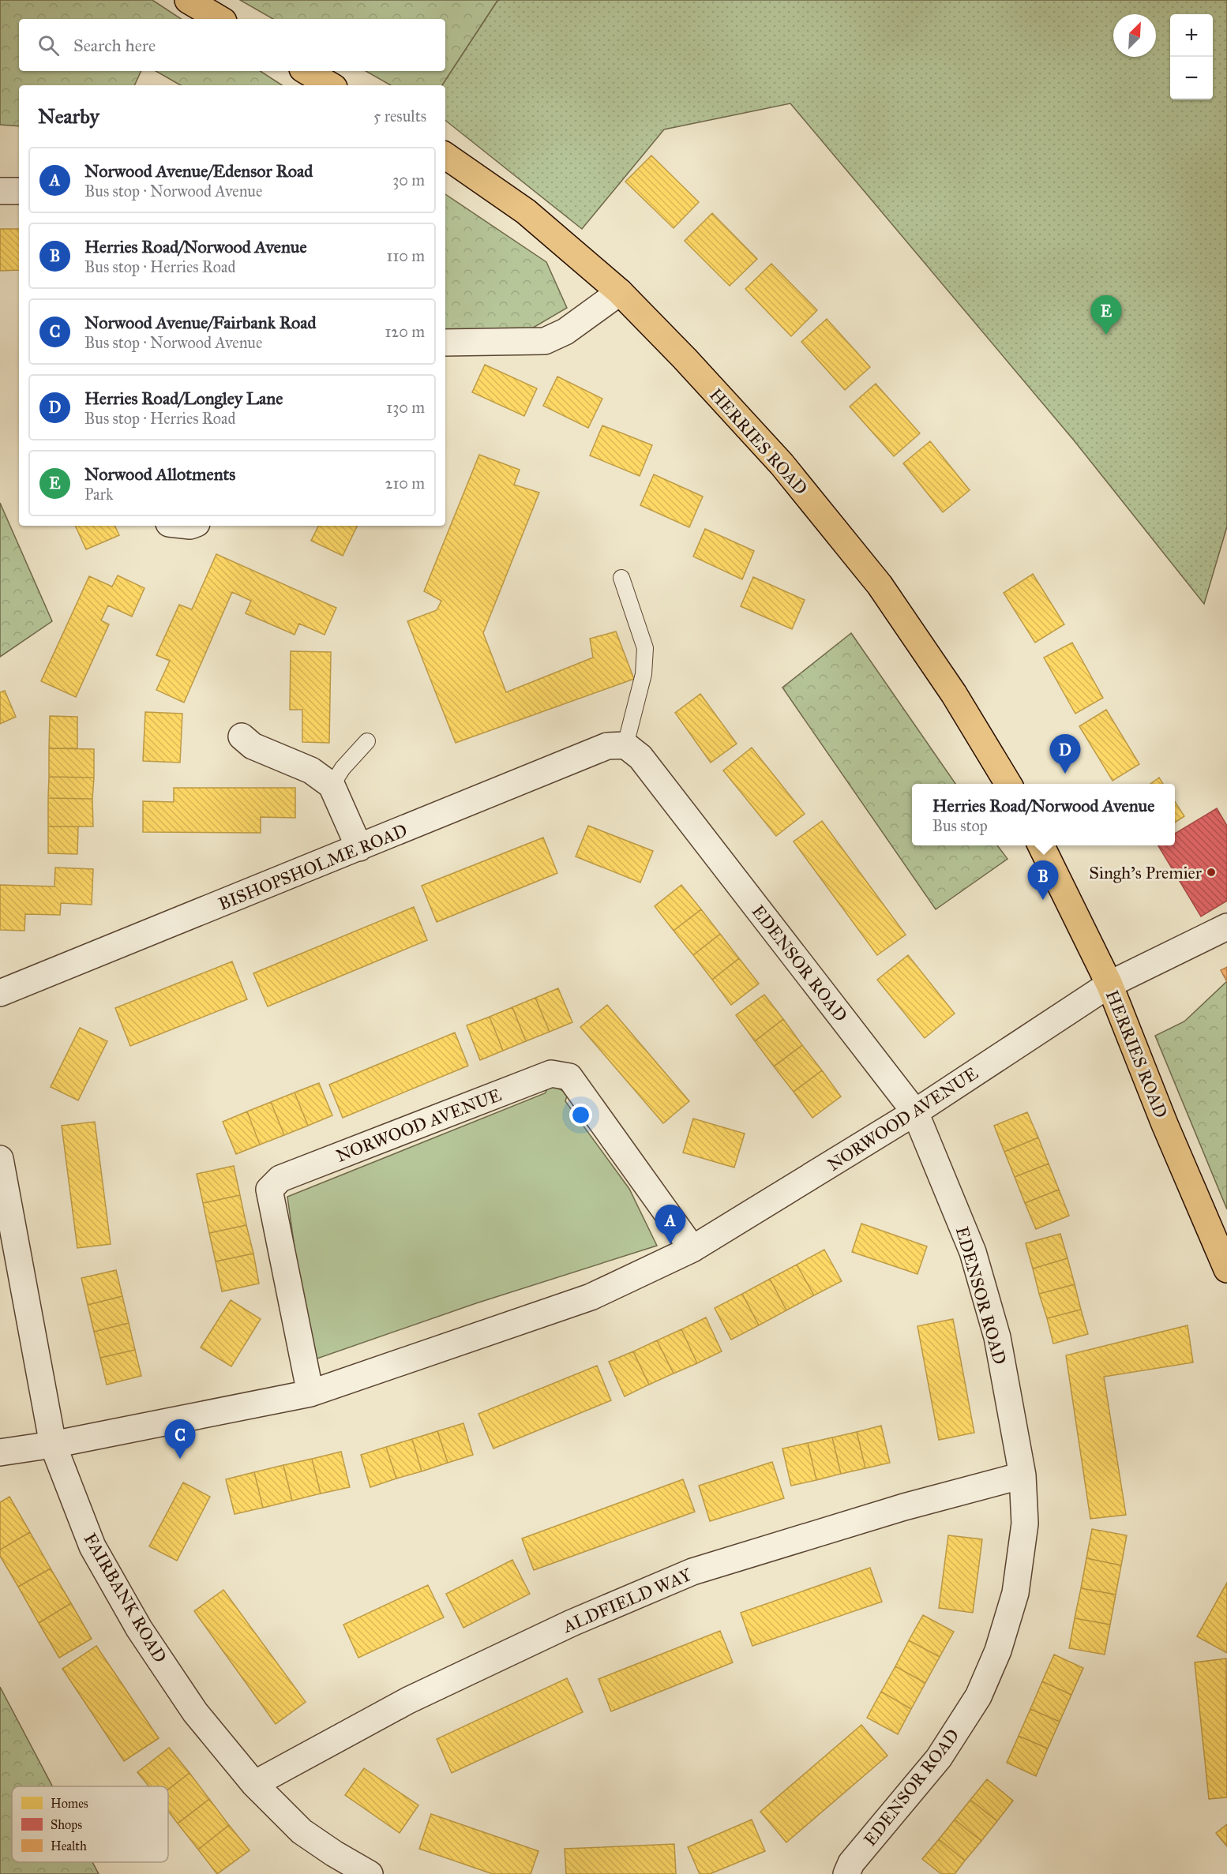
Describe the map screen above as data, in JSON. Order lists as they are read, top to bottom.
{
  "streets": {
    "main road": ["HERRIES ROAD"],
    "street": [
      "BISHOPSHOLME ROAD",
      "EDENSOR ROAD",
      "NORWOOD AVENUE",
      "FAIRBANK ROAD",
      "ALDFIELD WAY"
    ]
  },
  "crossings": [
    ["HERRIES ROAD", "NORWOOD AVENUE"],
    ["BISHOPSHOLME ROAD", "EDENSOR ROAD"],
    ["EDENSOR ROAD", "NORWOOD AVENUE"],
    ["EDENSOR ROAD", "ALDFIELD WAY"],
    ["NORWOOD AVENUE", "FAIRBANK ROAD"],
    ["FAIRBANK ROAD", "ALDFIELD WAY"]
  ],
  "places": ["Singh's Premier"],
  "legend": ["Homes", "Shops", "Health"],
  "north": "top right",
  "page": {
    "map_buttons": ["+", "−"],
    "search": "Search here",
    "heading": ["Nearby", "5 results"],
    "list": [
      {
        "mark": "A",
        "name": "Norwood Avenue/Edensor Road",
        "note": "Bus stop · Norwood Avenue",
        "value": "30 m"
      },
      {
        "mark": "B",
        "name": "Herries Road/Norwood Avenue",
        "note": "Bus stop · Herries Road",
        "value": "110 m"
      },
      {
        "mark": "C",
        "name": "Norwood Avenue/Fairbank Road",
        "note": "Bus stop · Norwood Avenue",
        "value": "120 m"
      },
      {
        "mark": "D",
        "name": "Herries Road/Longley Lane",
        "note": "Bus stop · Herries Road",
        "value": "130 m"
      },
      {
        "mark": "E",
        "name": "Norwood Allotments",
        "note": "Park",
        "value": "210 m"
      }
    ],
    "pins": [
      "E",
      "D",
      "B",
      "A",
      "C"
    ],
    "popup": ["Herries Road/Norwood Avenue", "Bus stop"]
  }
}
